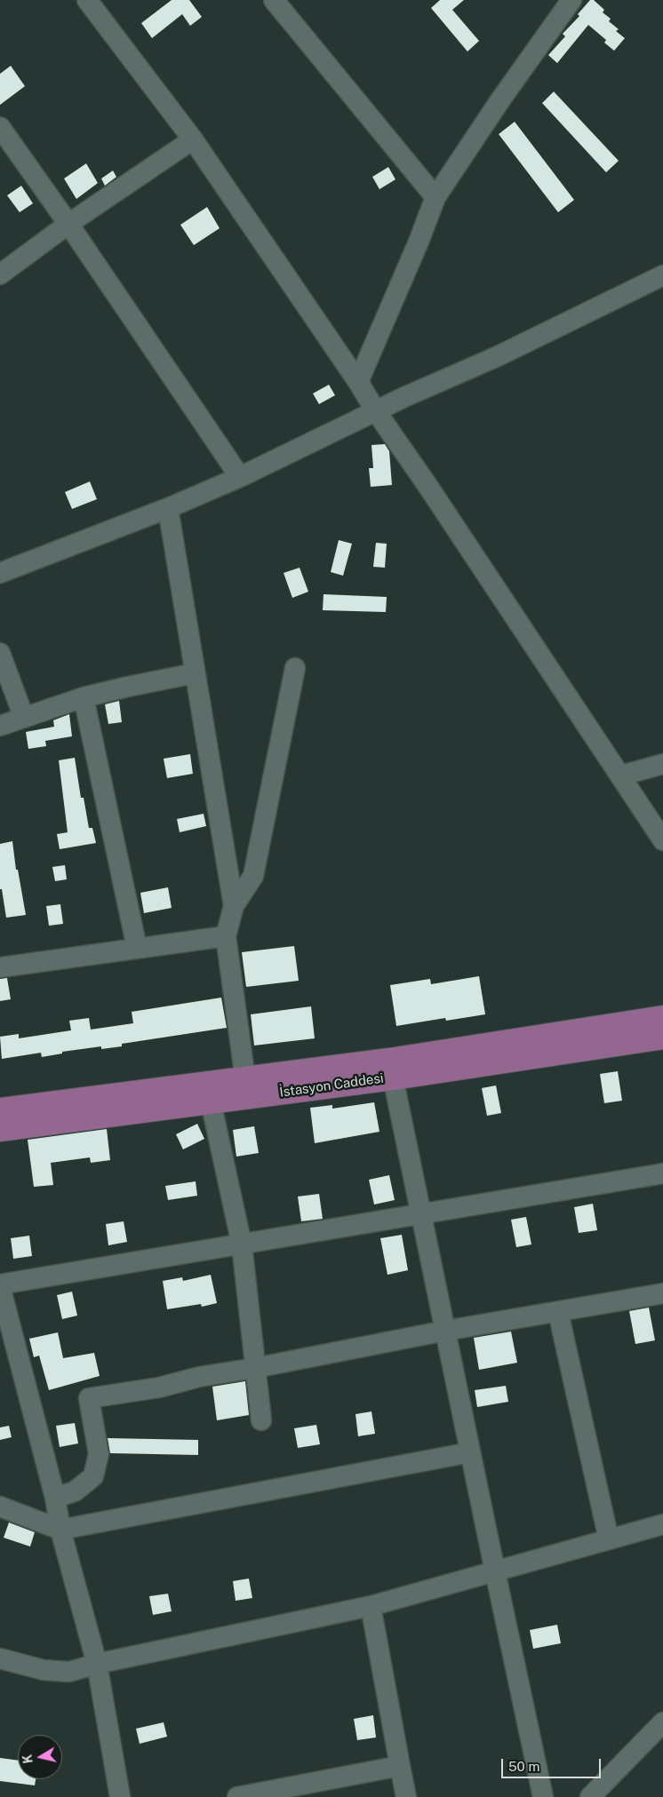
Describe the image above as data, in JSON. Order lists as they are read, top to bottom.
{
  "streets": {
    "main road": ["İstasyon Caddesi"]
  },
  "scale_bar": "50 m",
  "north": "left"
}
